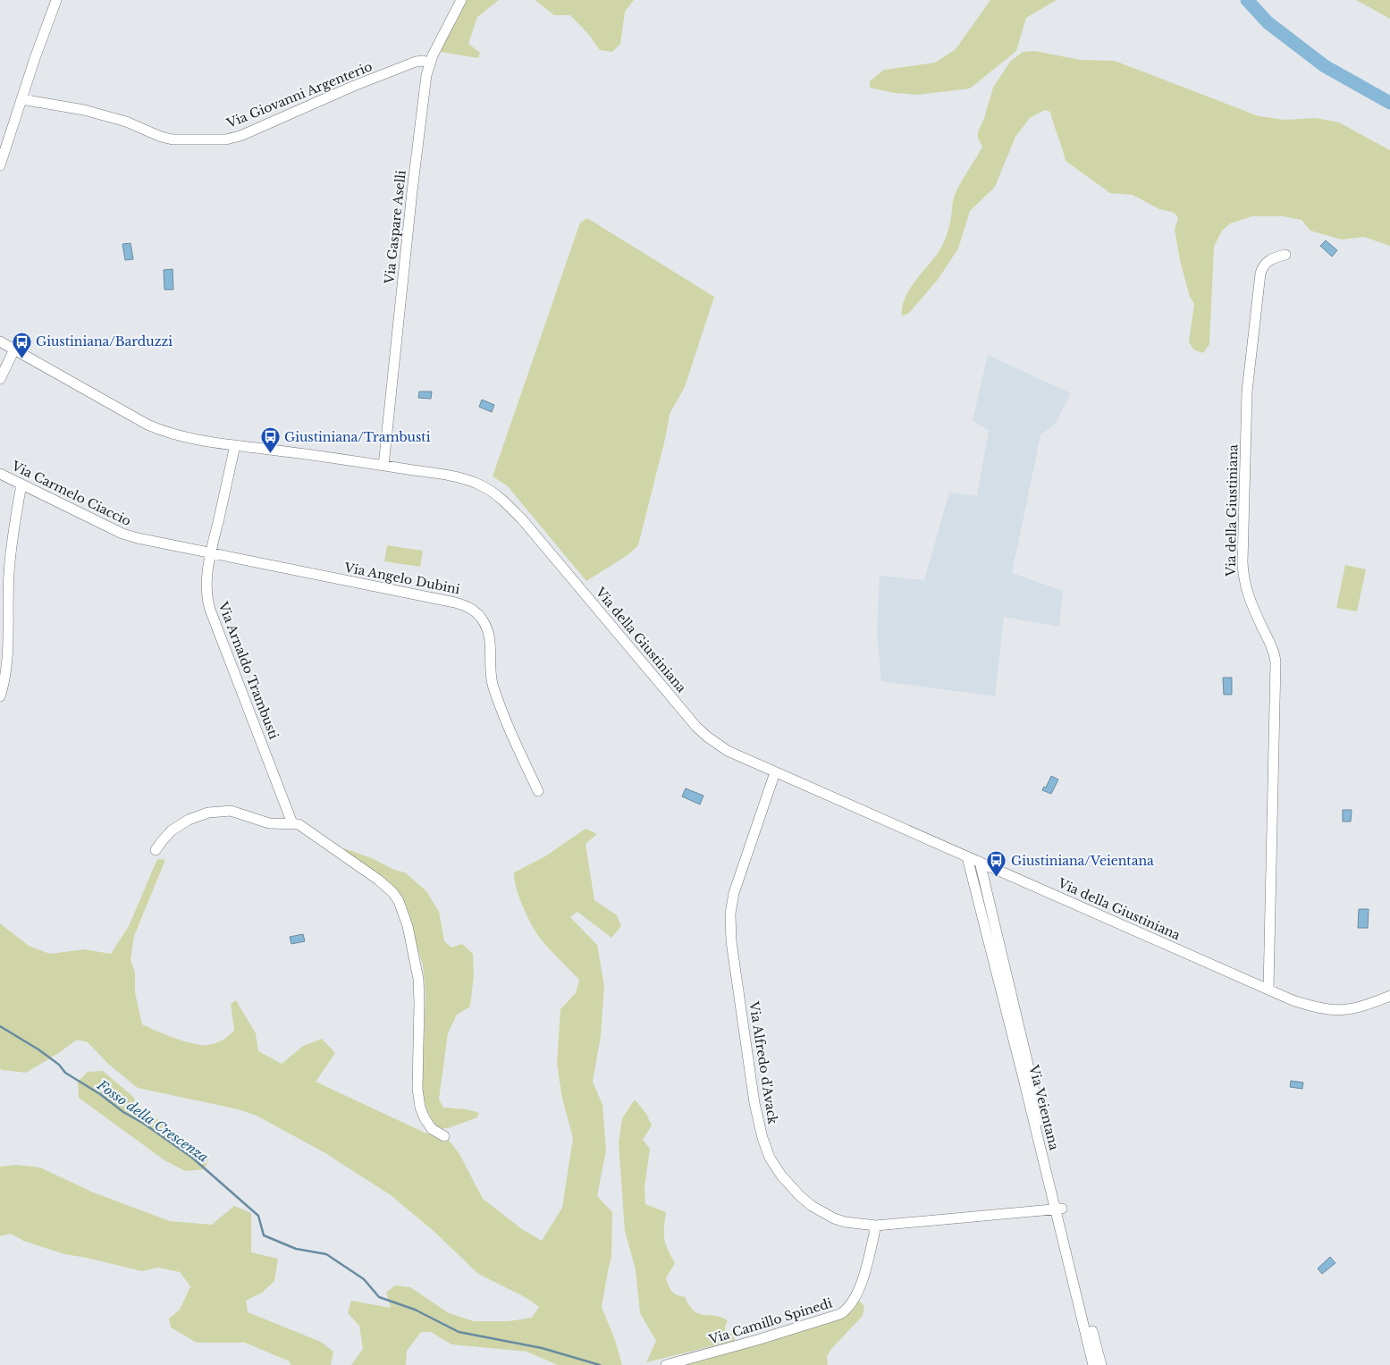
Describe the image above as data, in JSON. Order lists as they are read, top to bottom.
{
  "streets": {
    "street": [
      "Via Giovanni Argenterio",
      "Via Gaspare Aselli",
      "Via Carmelo Ciaccio",
      "Via della Giustiniana",
      "Via Angelo Dubini",
      "Via Arnaldo Trambusti",
      "Via Alfredo d'Avack",
      "Via Veientana",
      "Via Camillo Spinedi"
    ]
  },
  "crossings": [
    ["Via Giovanni Argenterio", "Via Gaspare Aselli"],
    ["Via Gaspare Aselli", "Via della Giustiniana"],
    ["Via Carmelo Ciaccio", "Via Angelo Dubini"],
    ["Via Carmelo Ciaccio", "Via Arnaldo Trambusti"],
    ["Via della Giustiniana", "Via Arnaldo Trambusti"],
    ["Via della Giustiniana", "Via Alfredo d'Avack"],
    ["Via della Giustiniana", "Via Veientana"],
    ["Via Angelo Dubini", "Via Arnaldo Trambusti"],
    ["Via Alfredo d'Avack", "Via Veientana"],
    ["Via Alfredo d'Avack", "Via Camillo Spinedi"]
  ],
  "water": ["Fosso della Crescenza"],
  "places": {
    "bus stop": ["Giustiniana/Barduzzi", "Giustiniana/Trambusti", "Giustiniana/Veientana"]
  }
}
